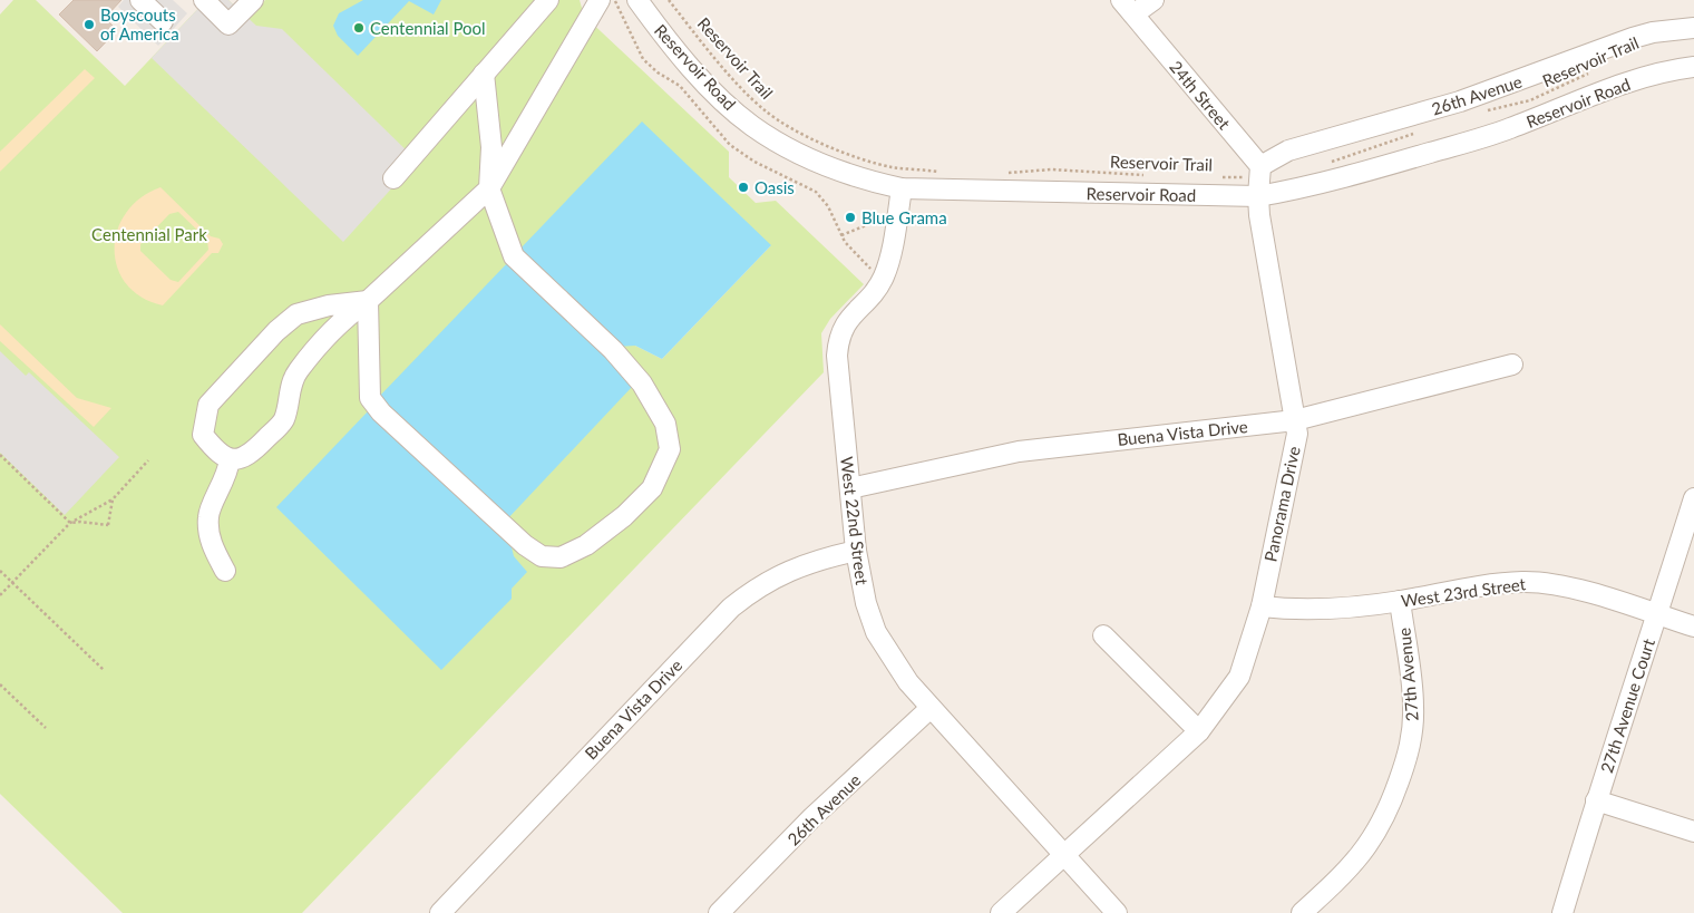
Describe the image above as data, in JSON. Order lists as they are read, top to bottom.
{
  "streets": {
    "street": [
      "Reservoir Road",
      "24th Street",
      "26th Avenue",
      "Buena Vista Drive",
      "Panorama Drive",
      "West 22nd Street",
      "West 23rd Street",
      "27th Avenue",
      "27th Avenue Court"
    ],
    "path": ["Reservoir Trail"]
  },
  "crossings": [
    ["Reservoir Trail", "Reservoir Road"],
    ["Reservoir Trail", "24th Street"],
    ["Reservoir Trail", "26th Avenue"],
    ["Reservoir Trail", "Panorama Drive"],
    ["Reservoir Road", "24th Street"],
    ["Reservoir Road", "26th Avenue"],
    ["Reservoir Road", "Panorama Drive"],
    ["Reservoir Road", "West 22nd Street"],
    ["24th Street", "26th Avenue"],
    ["24th Street", "Panorama Drive"],
    ["26th Avenue", "Panorama Drive"],
    ["26th Avenue", "West 22nd Street"],
    ["Buena Vista Drive", "Panorama Drive"],
    ["Buena Vista Drive", "West 22nd Street"],
    ["Panorama Drive", "West 22nd Street"],
    ["Panorama Drive", "West 23rd Street"],
    ["West 23rd Street", "27th Avenue"],
    ["West 23rd Street", "27th Avenue Court"]
  ],
  "parks": ["Centennial Park"],
  "places": [
    "Boyscouts of America",
    "Centennial Pool",
    "Oasis",
    "Blue Grama"
  ]
}
